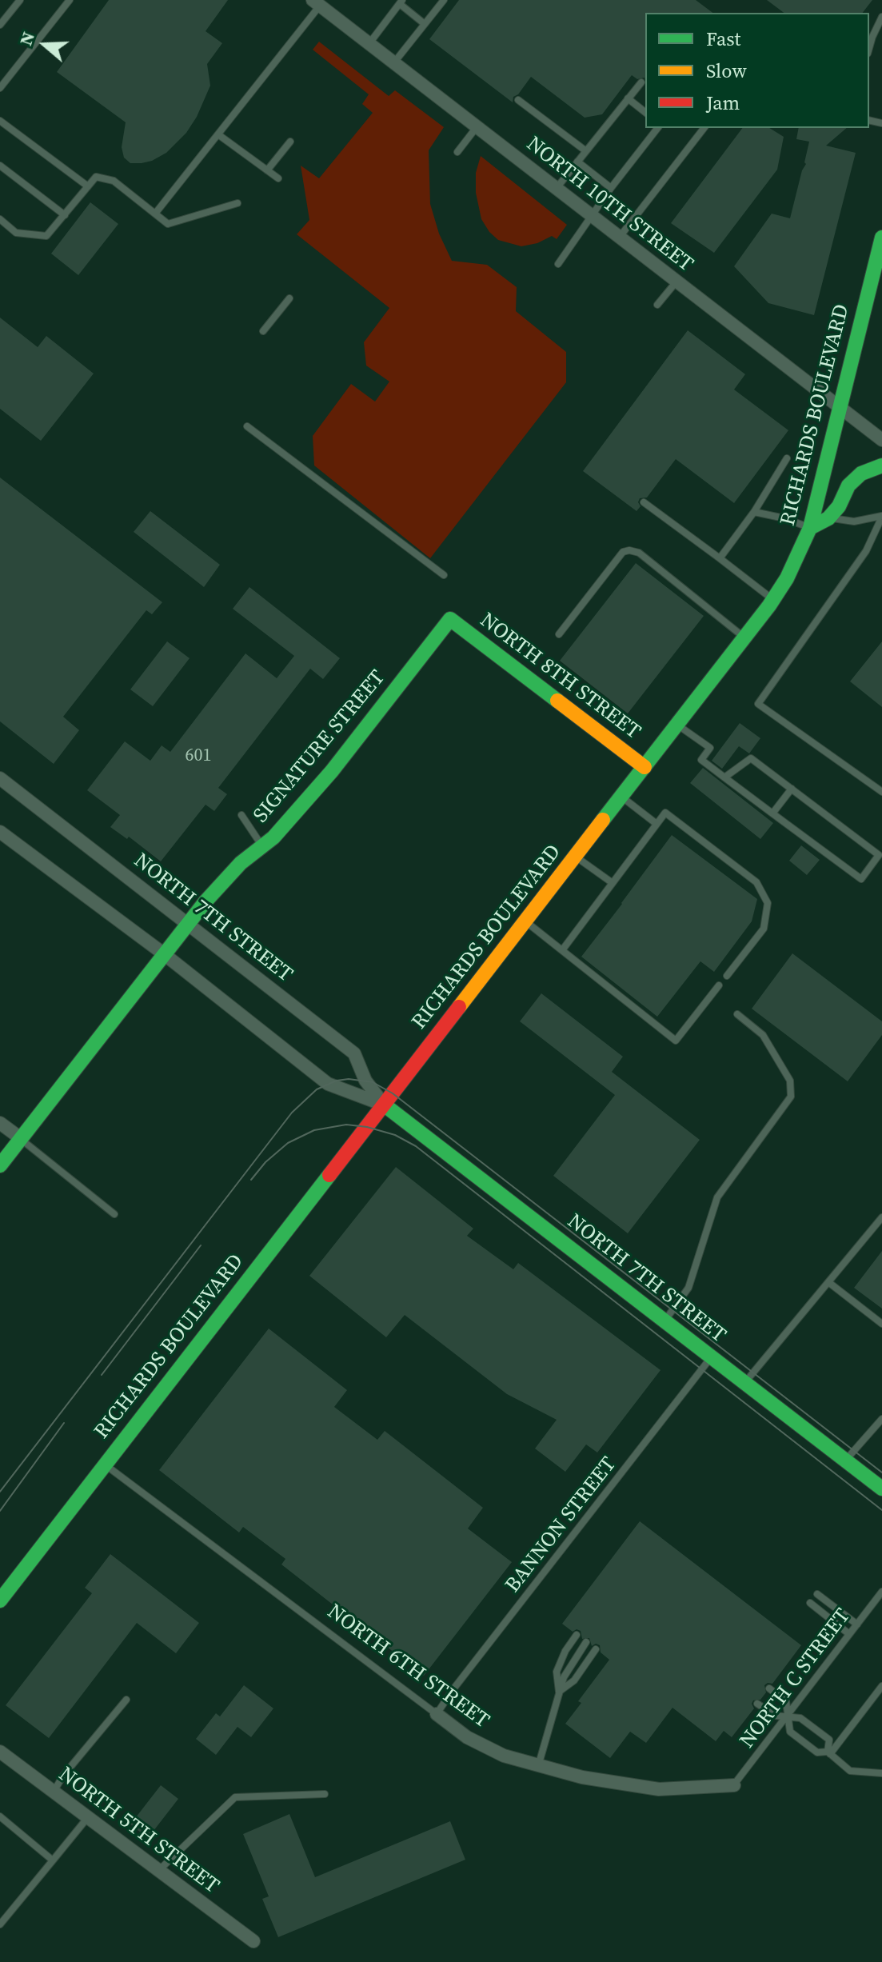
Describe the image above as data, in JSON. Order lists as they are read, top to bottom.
{
  "streets": {
    "main road": [
      "RICHARDS BOULEVARD",
      "NORTH 8TH STREET",
      "SIGNATURE STREET",
      "NORTH 7TH STREET"
    ],
    "street": ["NORTH 10TH STREET", "NORTH 6TH STREET", "NORTH 5TH STREET"],
    "lane": ["BANNON STREET", "NORTH C STREET"]
  },
  "crossings": [
    ["NORTH 10TH STREET", "RICHARDS BOULEVARD"],
    ["RICHARDS BOULEVARD", "NORTH 8TH STREET"],
    ["RICHARDS BOULEVARD", "NORTH 7TH STREET"],
    ["RICHARDS BOULEVARD", "NORTH 6TH STREET"],
    ["NORTH 8TH STREET", "SIGNATURE STREET"],
    ["SIGNATURE STREET", "NORTH 7TH STREET"],
    ["NORTH 7TH STREET", "BANNON STREET"],
    ["BANNON STREET", "NORTH 6TH STREET"],
    ["NORTH 6TH STREET", "NORTH C STREET"]
  ],
  "house_numbers": ["601"],
  "legend": ["Fast", "Slow", "Jam"],
  "north": "left"
}
